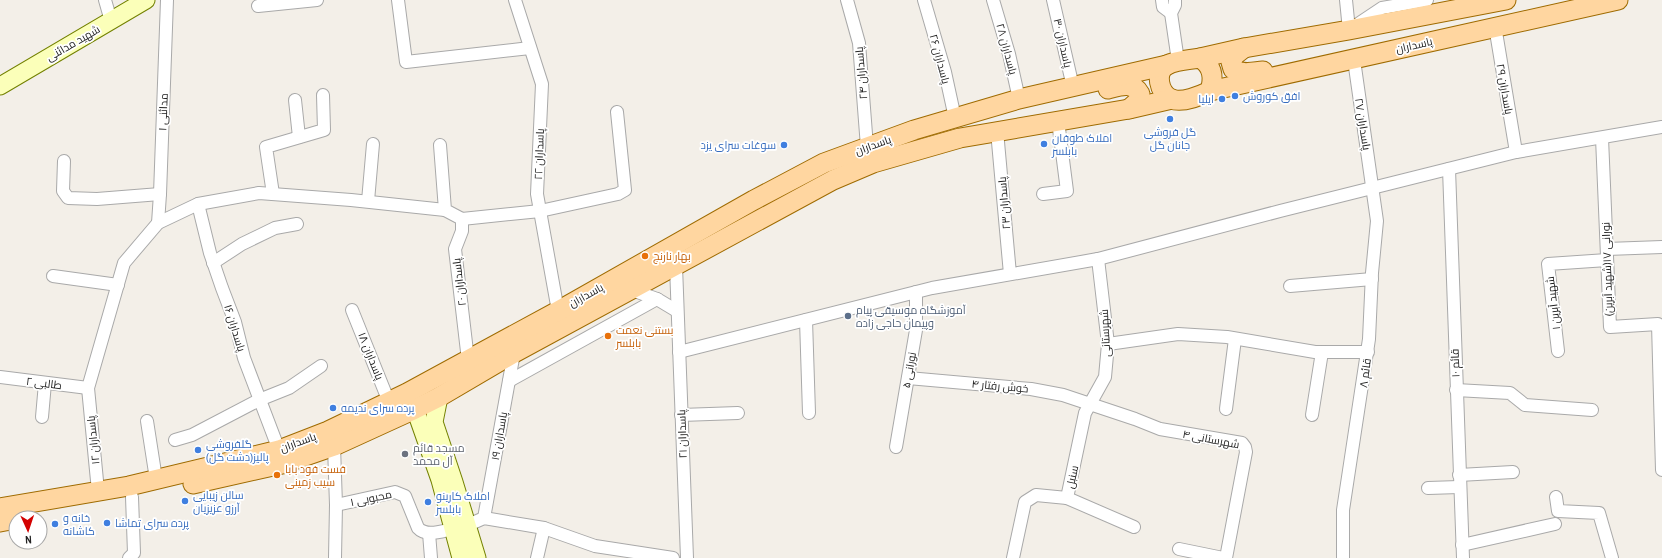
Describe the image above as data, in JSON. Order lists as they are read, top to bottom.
{
  "streets": {
    "main road": ["پاسداران"],
    "street": [
      "شهید مدائنی",
      "پاسداران ۳۰",
      "پاسداران ۲۸",
      "پاسداران ۲۶",
      "پاسداران ۲۴",
      "پاسداران ۲۹",
      "مدائنی ۱",
      "پاسداران ۲۷",
      "پاسداران ۲۲",
      "پاسداران ۲۳",
      "نورانی ۱۷(شهید آبرین)",
      "پاسداران ۲۰",
      "شهید آبرین ۱",
      "پاسداران ۱۶",
      "شهرستانی",
      "پاسداران ۱۸",
      "قائم ۱۰",
      "نورانی ۵",
      "قائم ۸",
      "طالبی ۲",
      "خوش رفتار ۴",
      "پاسداران ۲۱",
      "پاسداران ۱۹",
      "شهرستانی ۴",
      "پاسداران ۱۲",
      "سنبل",
      "محبوبی ۱"
    ]
  },
  "crossings": [
    ["پاسداران ۳۰", "پاسداران"],
    ["پاسداران", "پاسداران ۲۸"],
    ["پاسداران", "پاسداران ۲۶"],
    ["پاسداران", "پاسداران ۲۴"],
    ["پاسداران", "پاسداران ۲۹"],
    ["پاسداران", "پاسداران ۲۷"],
    ["پاسداران", "پاسداران ۲۲"],
    ["پاسداران", "پاسداران ۲۳"],
    ["پاسداران", "پاسداران ۲۰"],
    ["پاسداران", "پاسداران ۱۶"],
    ["پاسداران", "پاسداران ۱۸"],
    ["پاسداران", "پاسداران ۲۱"],
    ["پاسداران", "پاسداران ۱۹"],
    ["پاسداران", "پاسداران ۱۲"],
    ["پاسداران ۲۷", "قائم ۸"],
    ["نورانی ۱۷(شهید آبرین)", "شهید آبرین ۱"],
    ["شهرستانی", "خوش رفتار ۴"],
    ["شهرستانی", "شهرستانی ۴"],
    ["شهرستانی", "سنبل"],
    ["نورانی ۵", "خوش رفتار ۴"],
    ["طالبی ۲", "پاسداران ۱۲"],
    ["خوش رفتار ۴", "شهرستانی ۴"],
    ["خوش رفتار ۴", "سنبل"],
    ["شهرستانی ۴", "سنبل"]
  ],
  "places": [
    "افق کوروش",
    "ایلیا",
    "گل فروشی جانان گل",
    "املاک طوفان بابلسر",
    "سوغات سرای یزد",
    "بهار نارنج",
    "آموزشگاه موسیقی پیام وپیمان حاجی زاده",
    "بستنی نعمت بابلسر",
    "پرده سرای ندیمه",
    "گلفروشی پالیز(دشت گل)",
    "مسجد قائم آل محمد",
    "فست فود بابا سیب زمینی",
    "سالن زیبایی آرزو عزیزیان",
    "املاک کارینو بابلسر",
    "پرده سرای تماشا",
    "خانه و کاشانه"
  ],
  "north": "bottom"
}
